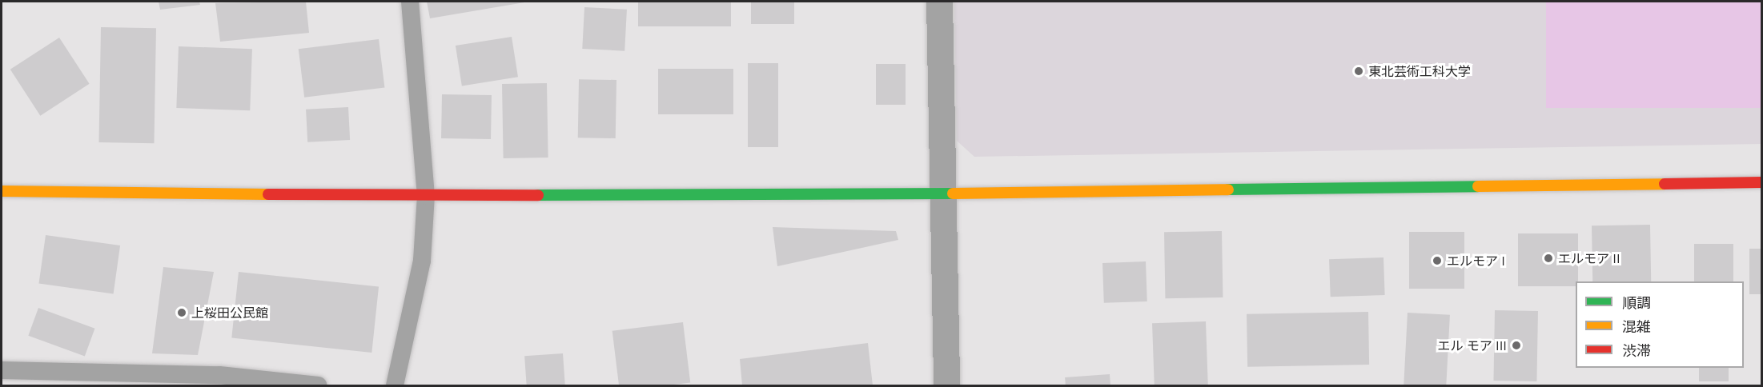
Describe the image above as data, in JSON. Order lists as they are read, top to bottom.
{
  "places": [
    "東北芸術工科大学",
    "エルモア II",
    "エルモア I",
    "上桜田公民館",
    "エル モア III"
  ],
  "legend": ["順調", "混雑", "渋滞"]
}
